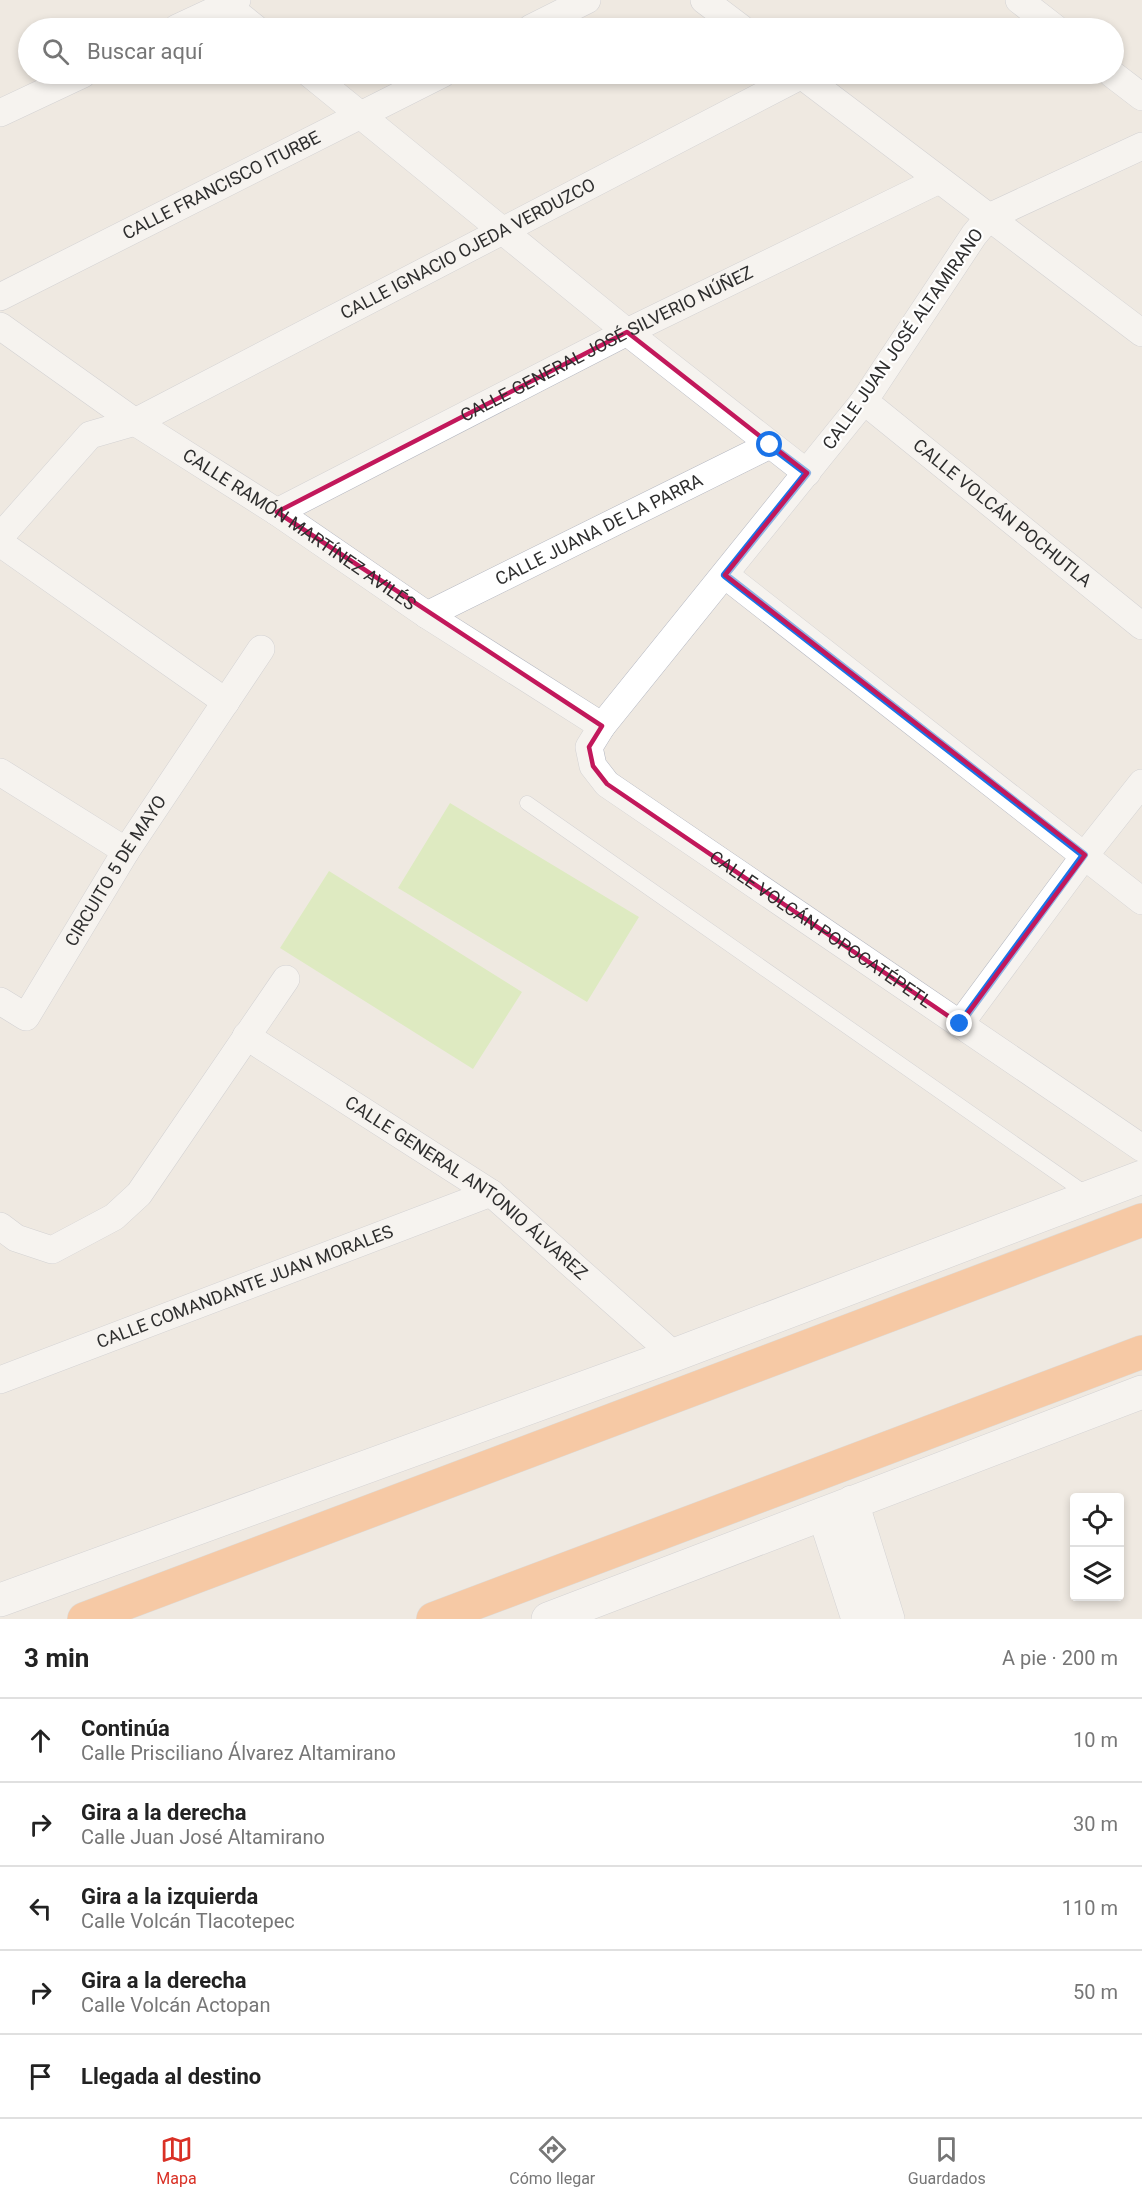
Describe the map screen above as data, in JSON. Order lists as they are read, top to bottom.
{
  "streets": {
    "street": [
      "CALLE FRANCISCO ITURBE",
      "CALLE IGNACIO OJEDA VERDUZCO",
      "CALLE JUAN JOSÉ ALTAMIRANO",
      "CALLE GENERAL JOSÉ SILVERIO NÚÑEZ",
      "CALLE VOLCÁN POCHUTLA",
      "CALLE RAMÓN MARTÍNEZ AVILÉS",
      "CALLE JUANA DE LA PARRA",
      "CIRCUITO 5 DE MAYO",
      "CALLE VOLCÁN POPOCATÉPETL",
      "CALLE GENERAL ANTONIO ÁLVAREZ",
      "CALLE COMANDANTE JUAN MORALES"
    ]
  },
  "crossings": [
    ["CALLE IGNACIO OJEDA VERDUZCO", "CALLE RAMÓN MARTÍNEZ AVILÉS"],
    ["CALLE JUAN JOSÉ ALTAMIRANO", "CALLE VOLCÁN POCHUTLA"],
    ["CALLE JUAN JOSÉ ALTAMIRANO", "CALLE RAMÓN MARTÍNEZ AVILÉS"],
    ["CALLE JUAN JOSÉ ALTAMIRANO", "CALLE VOLCÁN POPOCATÉPETL"],
    ["CALLE GENERAL JOSÉ SILVERIO NÚÑEZ", "CALLE RAMÓN MARTÍNEZ AVILÉS"],
    ["CALLE RAMÓN MARTÍNEZ AVILÉS", "CALLE JUANA DE LA PARRA"],
    ["CALLE GENERAL ANTONIO ÁLVAREZ", "CALLE COMANDANTE JUAN MORALES"]
  ],
  "page": {
    "search": "Buscar aquí",
    "heading": ["3 min", "A pie · 200 m"],
    "list": [
      ["Continúa", "Calle Prisciliano Álvarez Altamirano", "10 m"],
      ["Gira a la derecha", "Calle Juan José Altamirano", "30 m"],
      ["Gira a la izquierda", "Calle Volcán Tlacotepec", "110 m"],
      ["Gira a la derecha", "Calle Volcán Actopan", "50 m"],
      "Llegada al destino"
    ],
    "nav": ["Mapa", "Cómo llegar", "Guardados"]
  }
}
